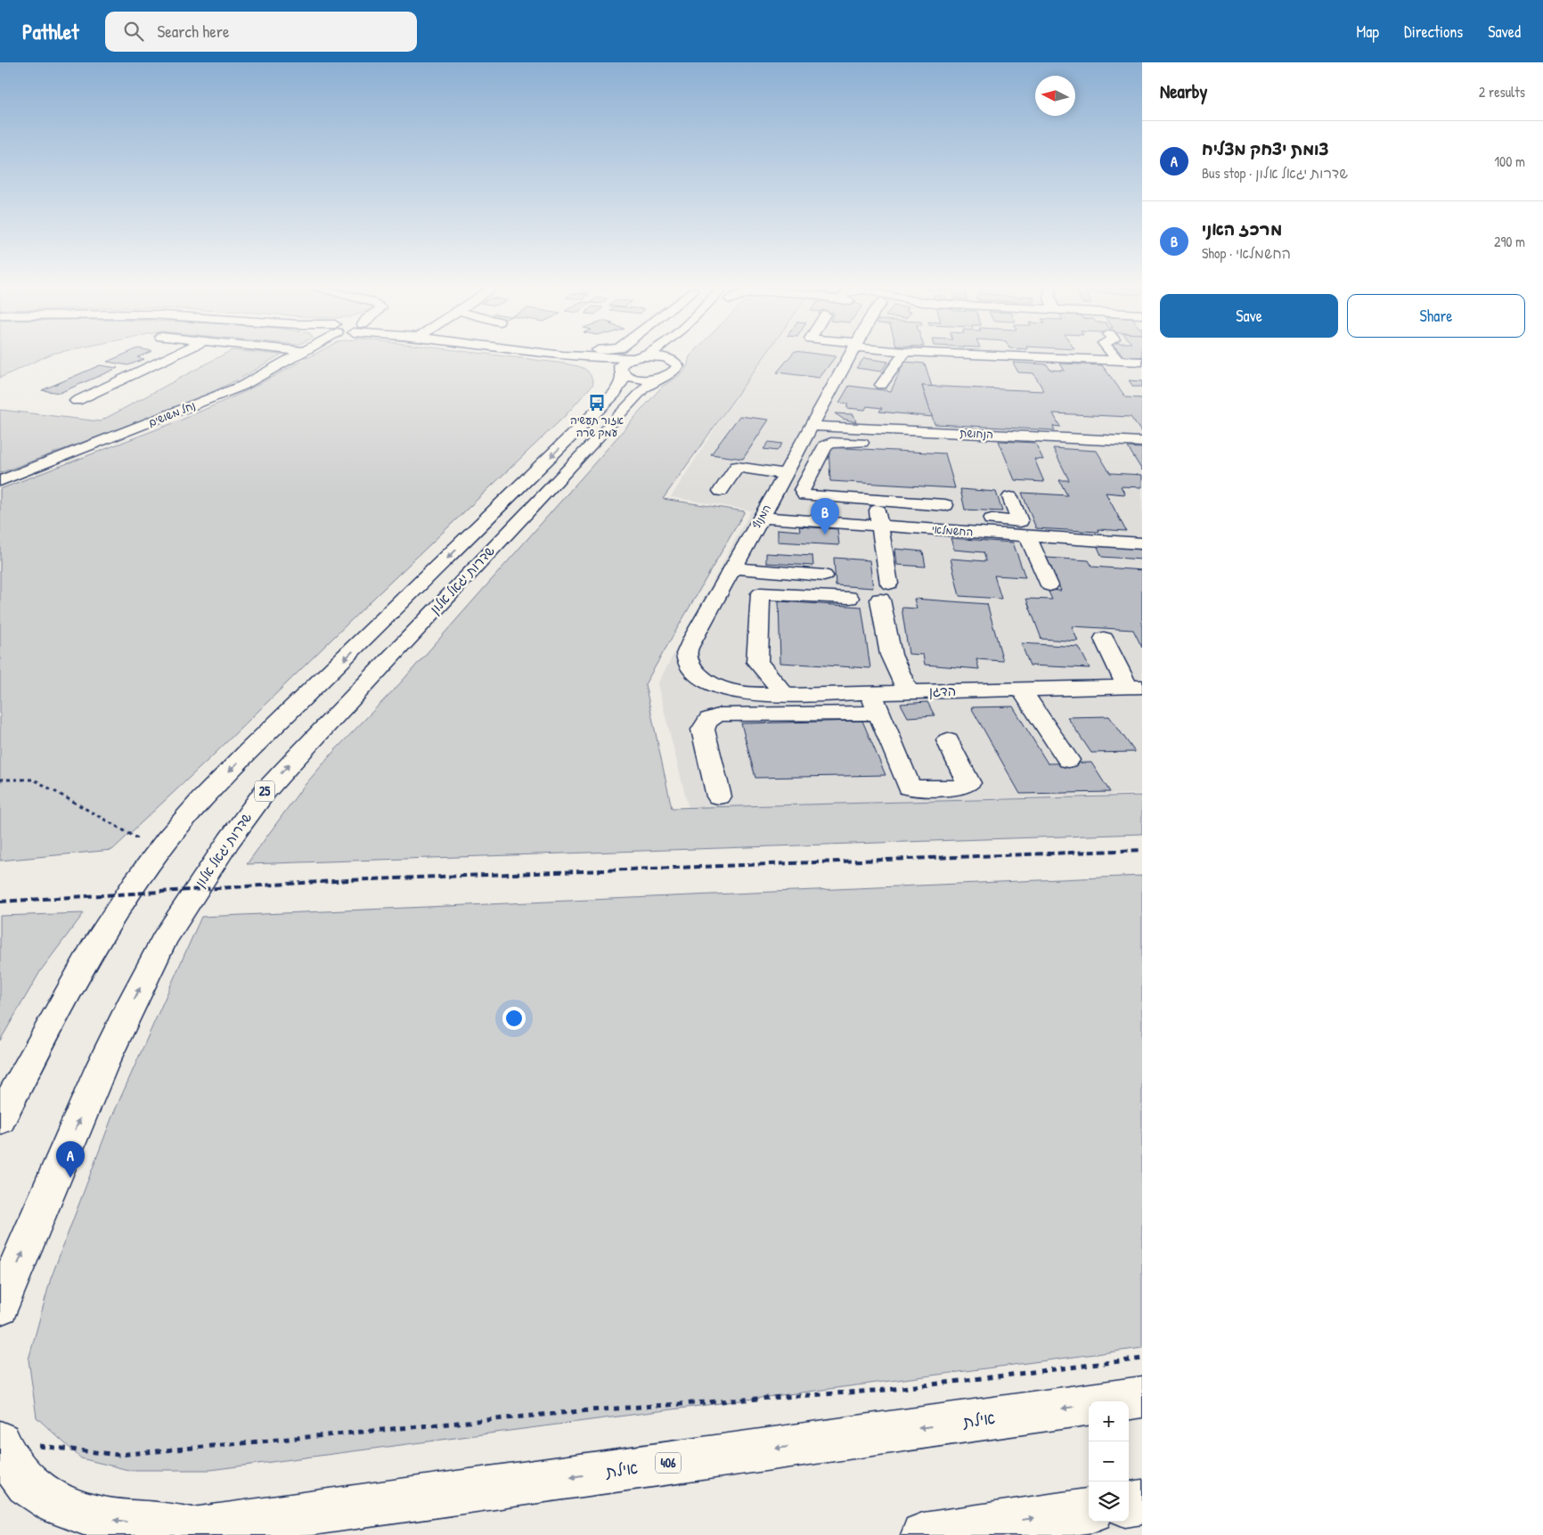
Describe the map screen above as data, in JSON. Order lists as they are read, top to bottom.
{
  "streets": {
    "main road": [
      "נחל משושים",
      "הנחושת",
      "המנוף",
      "החשמלאי",
      "שדרות יגאל אלון",
      "הדגן",
      "25",
      "אילת",
      "406"
    ]
  },
  "crossings": [
    ["הנחושת", "המנוף"],
    ["המנוף", "החשמלאי"],
    ["המנוף", "הדגן"]
  ],
  "one_way": ["אילת"],
  "places": {
    "bus stop": ["אזור תעשיה עמק שרה"]
  },
  "north": "left",
  "page": {
    "header": "Pathlet",
    "search": "Search here",
    "nav": ["Map", "Directions", "Saved"],
    "heading": ["Nearby", "2 results"],
    "list": [
      {
        "mark": "A",
        "name": "צומת יצחק מצליח",
        "note": "Bus stop · שדרות יגאל אלון",
        "value": "100 m"
      },
      {
        "mark": "B",
        "name": "מרכז האני",
        "note": "Shop · החשמלאי",
        "value": "290 m"
      }
    ],
    "buttons": ["Save", "Share"],
    "pins": ["B", "A"],
    "map_buttons": ["+", "−"]
  }
}
